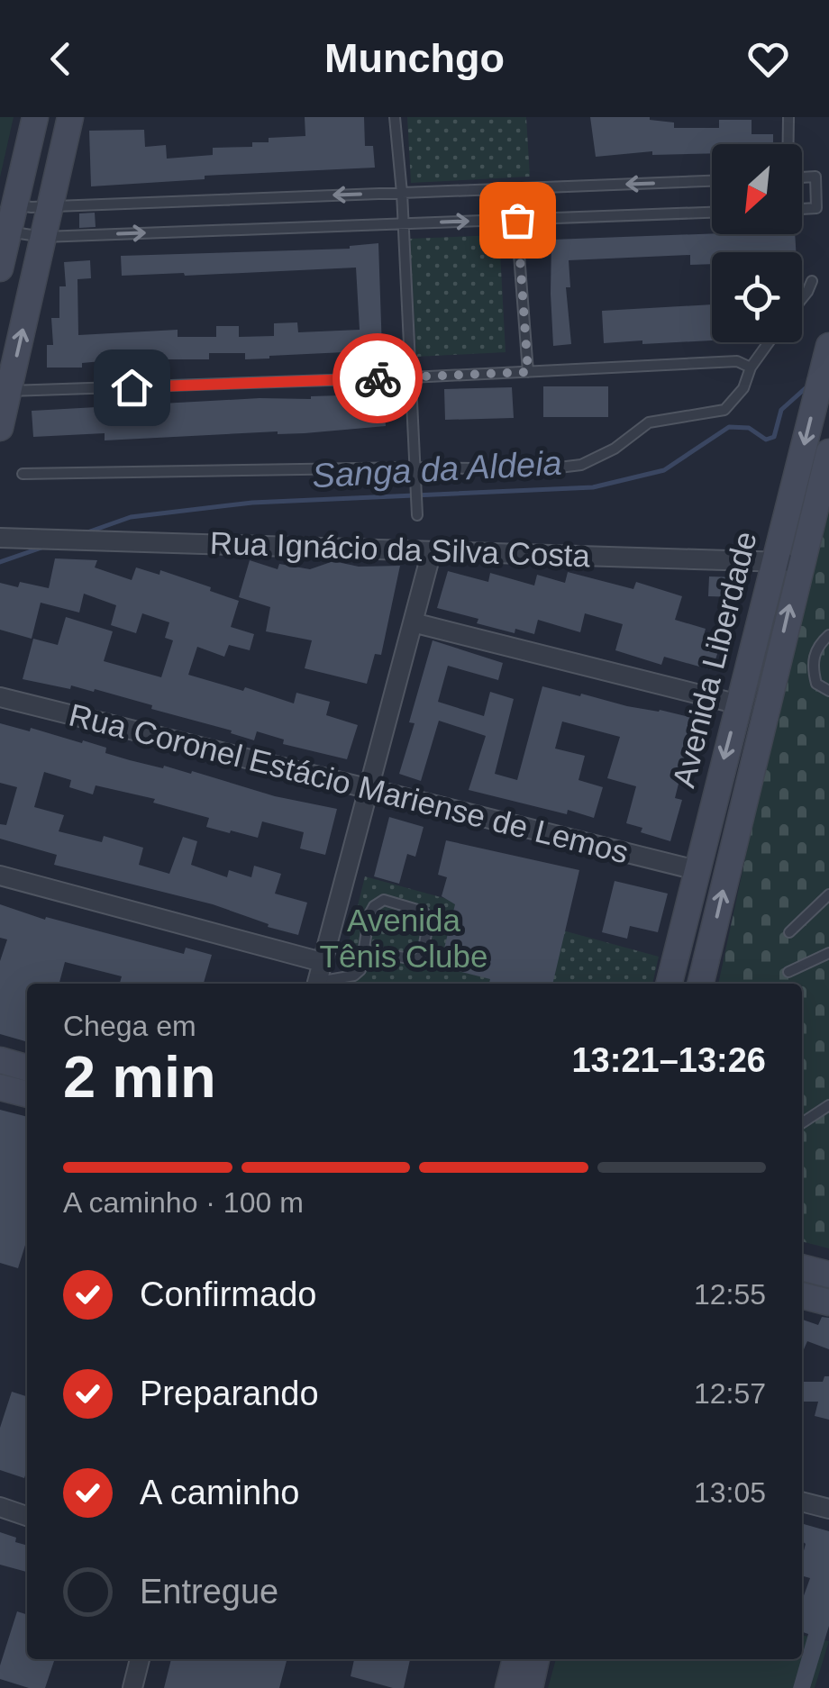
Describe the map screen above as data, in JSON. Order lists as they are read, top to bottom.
{
  "streets": {
    "street": ["Rua Ignácio da Silva Costa", "Avenida Liberdade", "Rua Coronel Estácio Mariense de Lemos"]
  },
  "crossings": [
    ["Rua Ignácio da Silva Costa", "Avenida Liberdade"],
    ["Avenida Liberdade", "Rua Coronel Estácio Mariense de Lemos"]
  ],
  "water": ["Sanga da Aldeia"],
  "parks": ["Avenida Tênis Clube"],
  "north": "bottom left",
  "page": {
    "header": "Munchgo",
    "heading": ["2 min", "Chega em", "13:21–13:26"],
    "bar": "A caminho · 100 m",
    "list": [
      ["Confirmado", "12:55"],
      ["Preparando", "12:57"],
      ["A caminho", "13:05"],
      "Entregue"
    ]
  }
}
